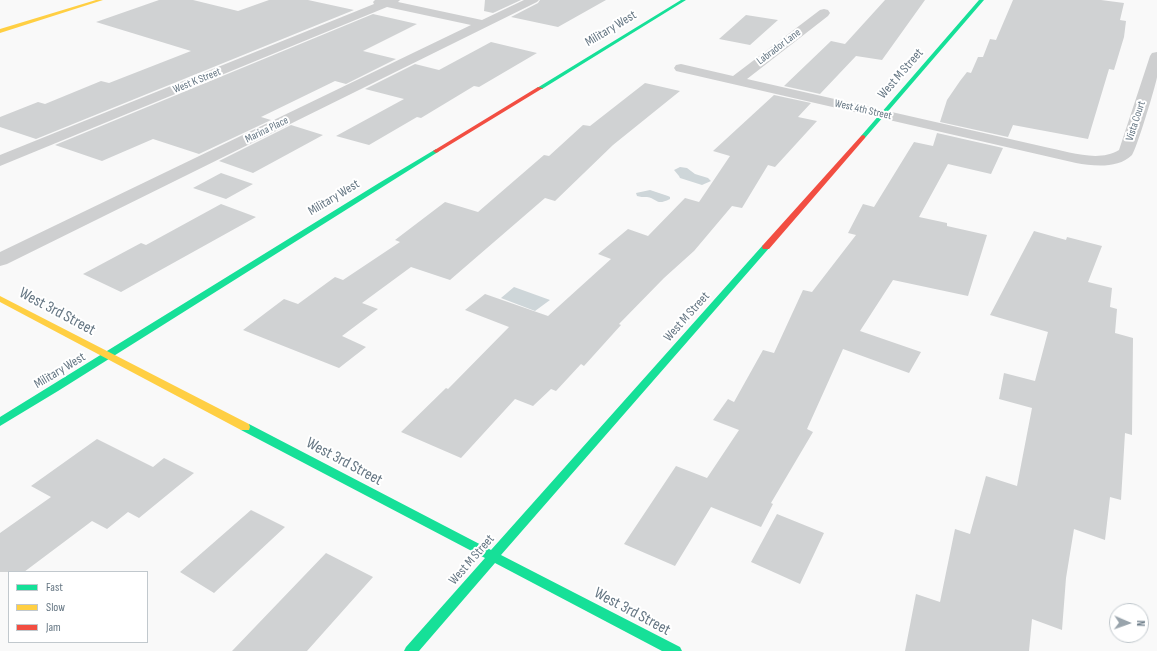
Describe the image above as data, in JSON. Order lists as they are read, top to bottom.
{
  "streets": {
    "street": [
      "Military West",
      "Labrador Lane",
      "West M Street",
      "West K Street",
      "West 4th Street",
      "Vista Court",
      "Marina Place",
      "West 3rd Street"
    ]
  },
  "crossings": [
    ["Military West", "West 3rd Street"],
    ["Labrador Lane", "West 4th Street"],
    ["West M Street", "West 4th Street"],
    ["West M Street", "West 3rd Street"],
    ["West 4th Street", "Vista Court"]
  ],
  "legend": ["Fast", "Slow", "Jam"],
  "north": "right"
}
